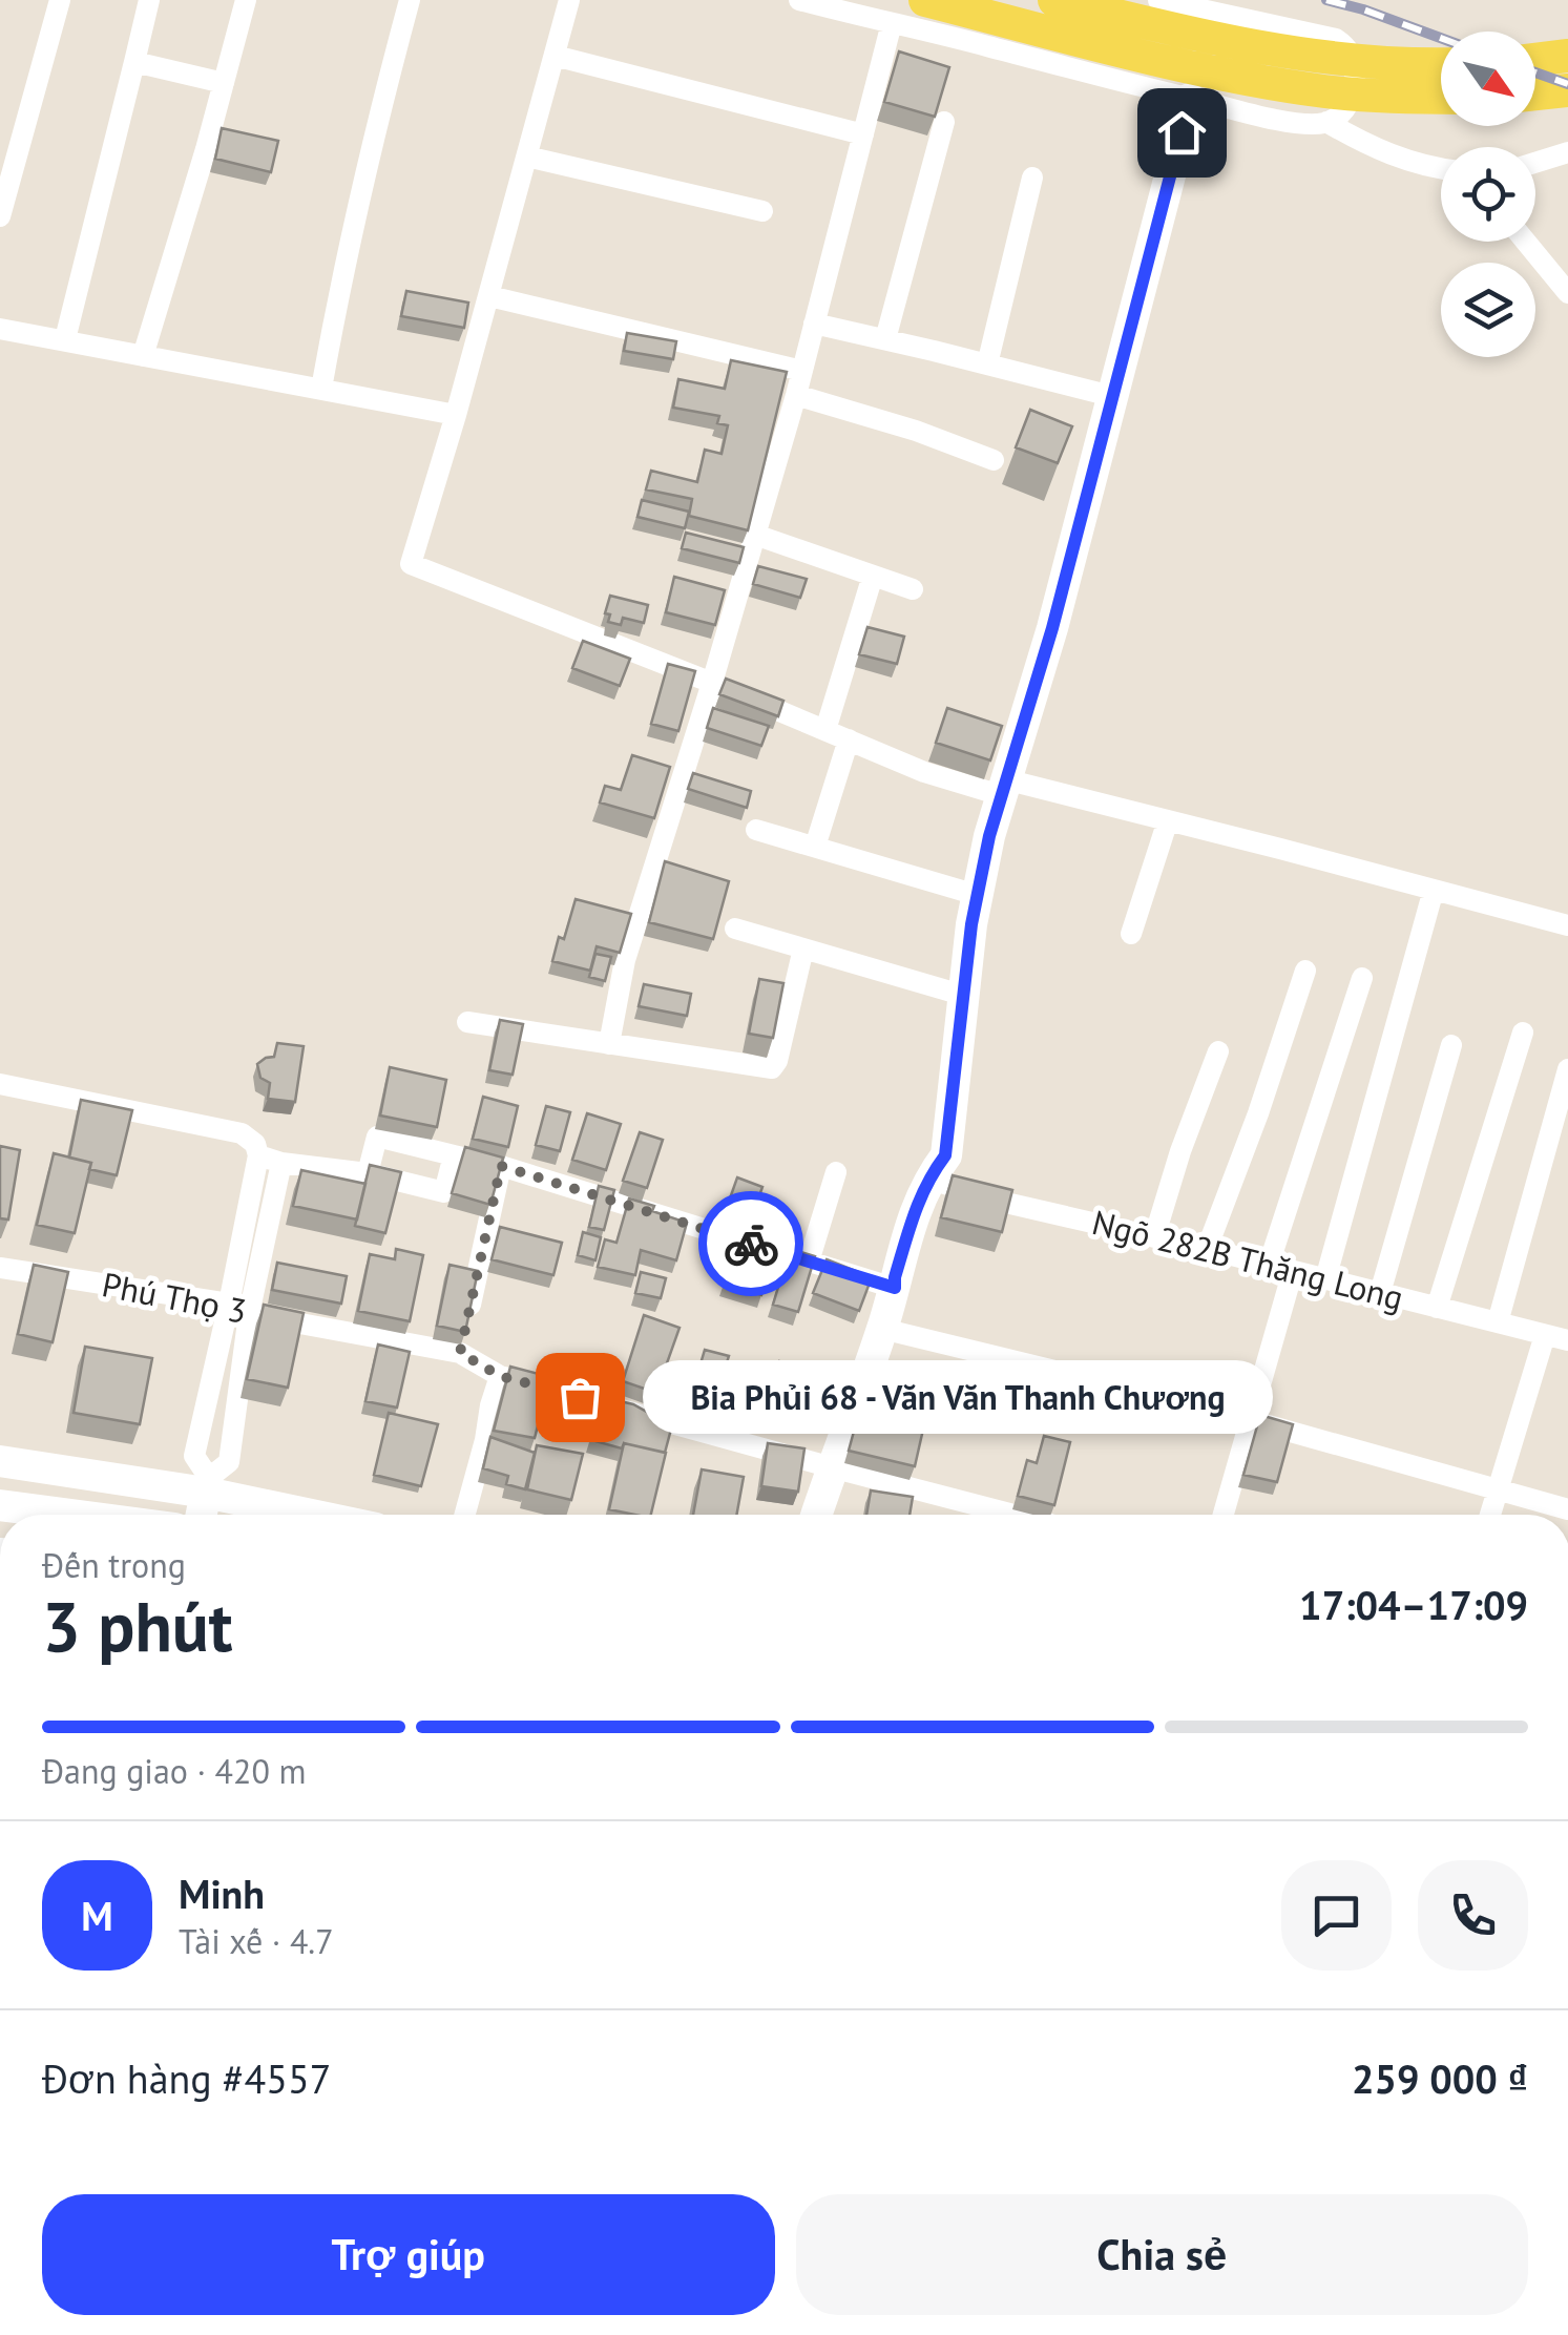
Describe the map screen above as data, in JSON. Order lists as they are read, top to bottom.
{
  "streets": {
    "street": ["Ngõ 282B Thăng Long", "Phú Thọ 3"]
  },
  "places": ["Bia Phủi 68 - Văn Văn Thanh Chương"],
  "north": "bottom right",
  "page": {
    "bubble": "Bia Phủi 68 - Văn Văn Thanh Chương",
    "heading": ["3 phút", "Đến trong", "17:04–17:09"],
    "panel": [
      "Minh",
      "Tài xế · 4.7",
      "Đơn hàng #4557",
      "259 000 ₫"
    ],
    "bar": "Đang giao · 420 m",
    "round": "M",
    "buttons": ["Trợ giúp", "Chia sẻ"]
  }
}
